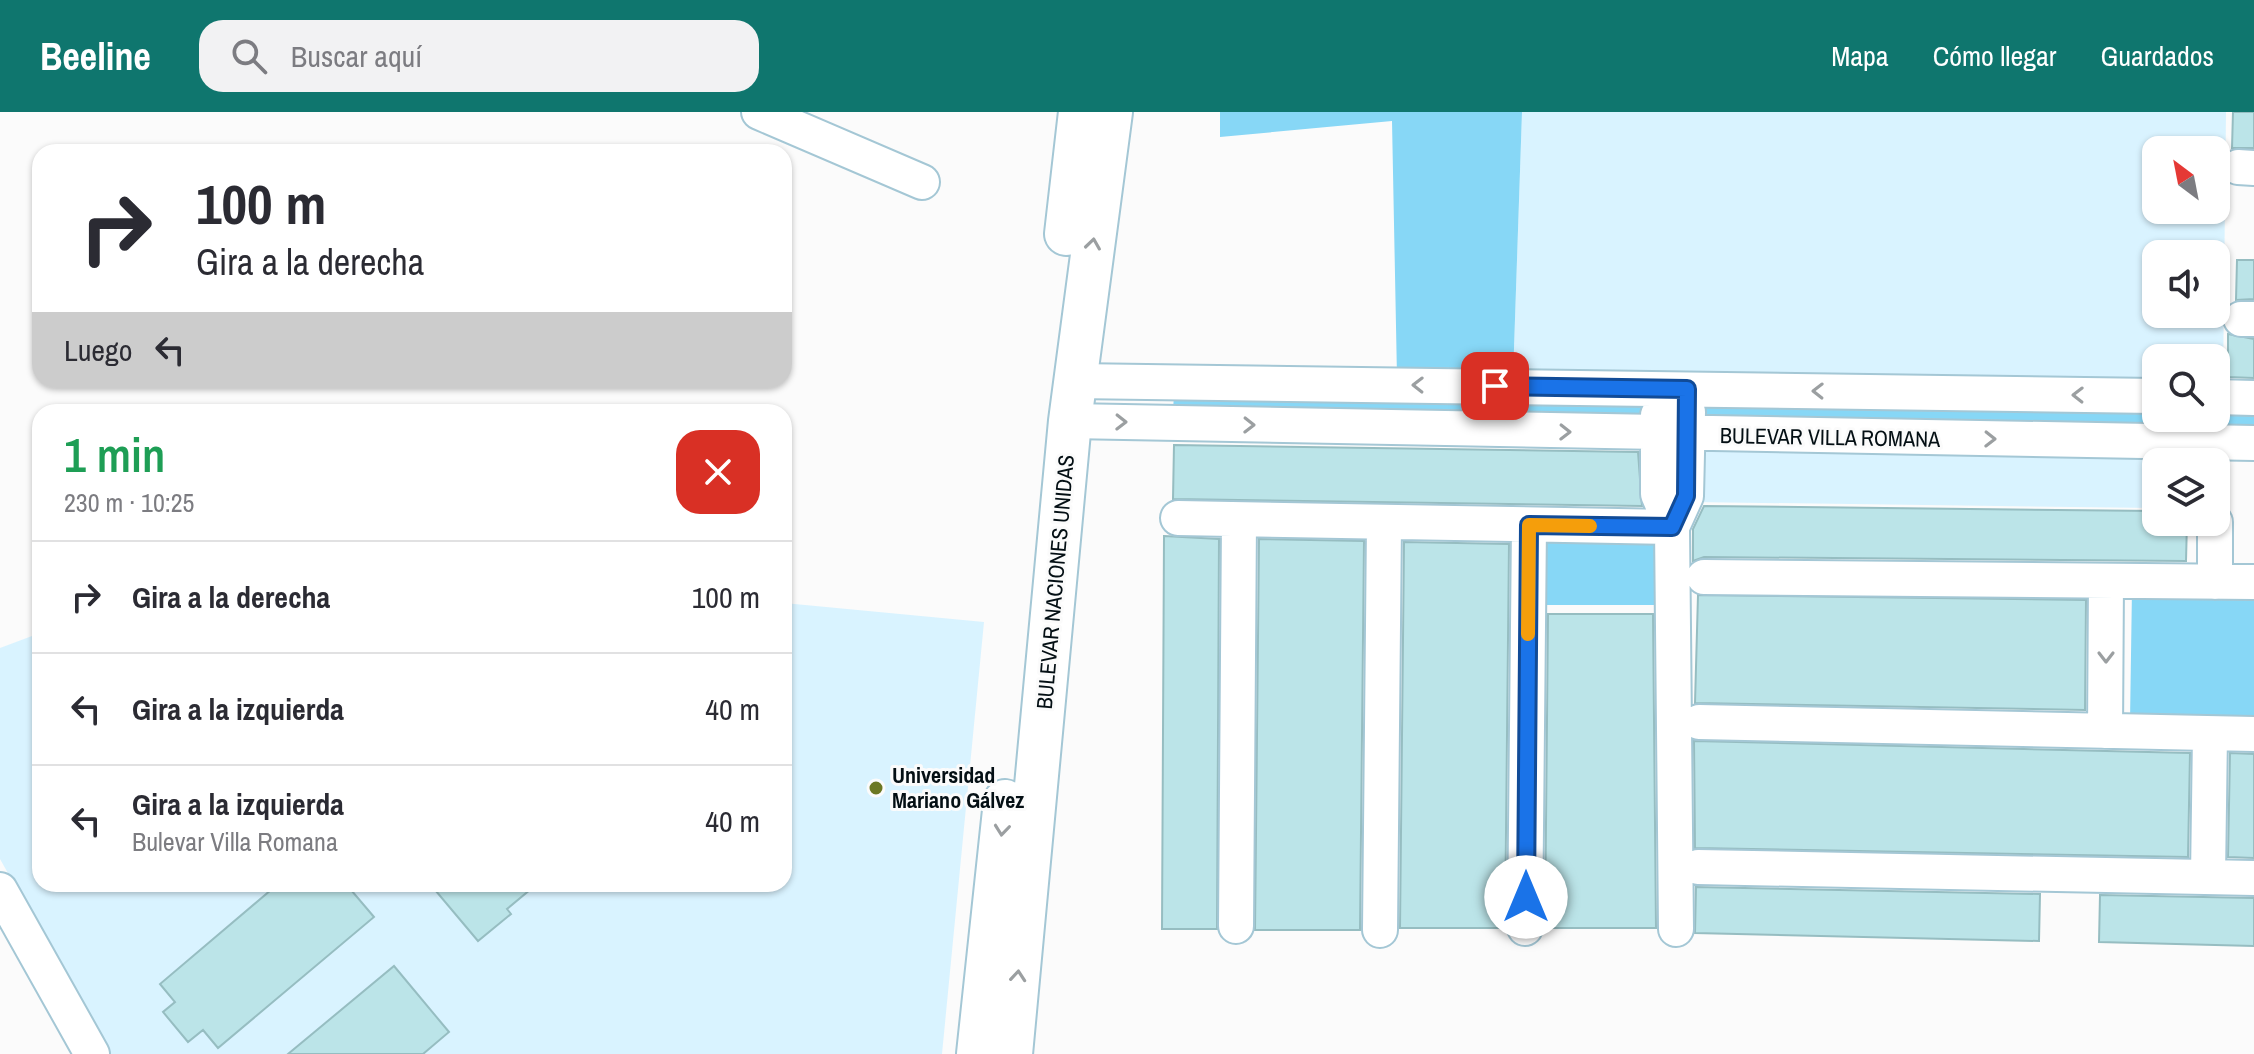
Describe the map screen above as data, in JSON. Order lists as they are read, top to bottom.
{
  "streets": {
    "main road": ["BULEVAR NACIONES UNIDAS"],
    "street": ["BULEVAR VILLA ROMANA"]
  },
  "crossings": [
    ["BULEVAR VILLA ROMANA", "BULEVAR NACIONES UNIDAS"]
  ],
  "places": ["Universidad Mariano Gálvez"],
  "north": "top left",
  "page": {
    "header": "Beeline",
    "search": "Buscar aquí",
    "nav": ["Mapa", "Cómo llegar", "Guardados"],
    "turn": ["100 m", "Gira a la derecha"],
    "then": "Luego",
    "heading": ["1 min", "230 m · 10:25"],
    "list": [
      {
        "name": "Gira a la derecha",
        "value": "100 m"
      },
      {
        "name": "Gira a la izquierda",
        "value": "40 m"
      },
      {
        "name": "Gira a la izquierda",
        "note": "Bulevar Villa Romana",
        "value": "40 m"
      }
    ]
  }
}
